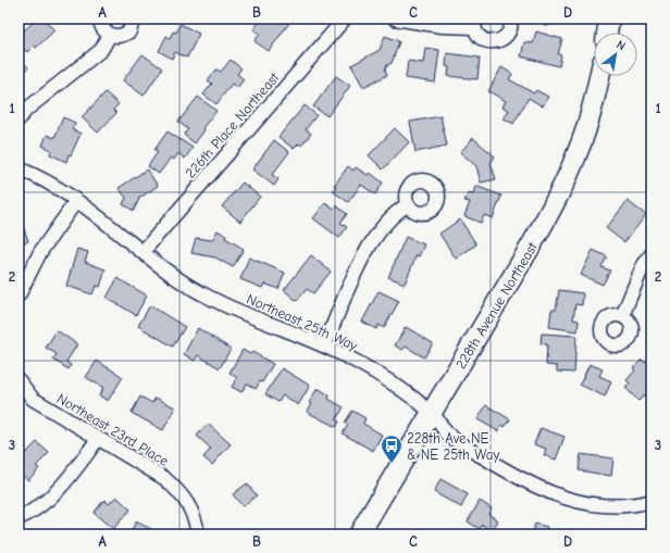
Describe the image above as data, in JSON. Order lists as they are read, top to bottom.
{
  "streets": {
    "main road": ["228th Avenue Northeast"],
    "street": ["226th Place Northeast", "Northeast 25th Way", "Northeast 23rd Place"]
  },
  "crossings": [
    ["226th Place Northeast", "Northeast 25th Way"],
    ["228th Avenue Northeast", "Northeast 25th Way"]
  ],
  "places": {
    "bus stop": ["228th Ave NE & NE 25th Way"]
  },
  "north": "top right",
  "grid": {
    "columns": [
      "A",
      "B",
      "C",
      "D"
    ],
    "rows": ["1", "2", "3"]
  }
}
